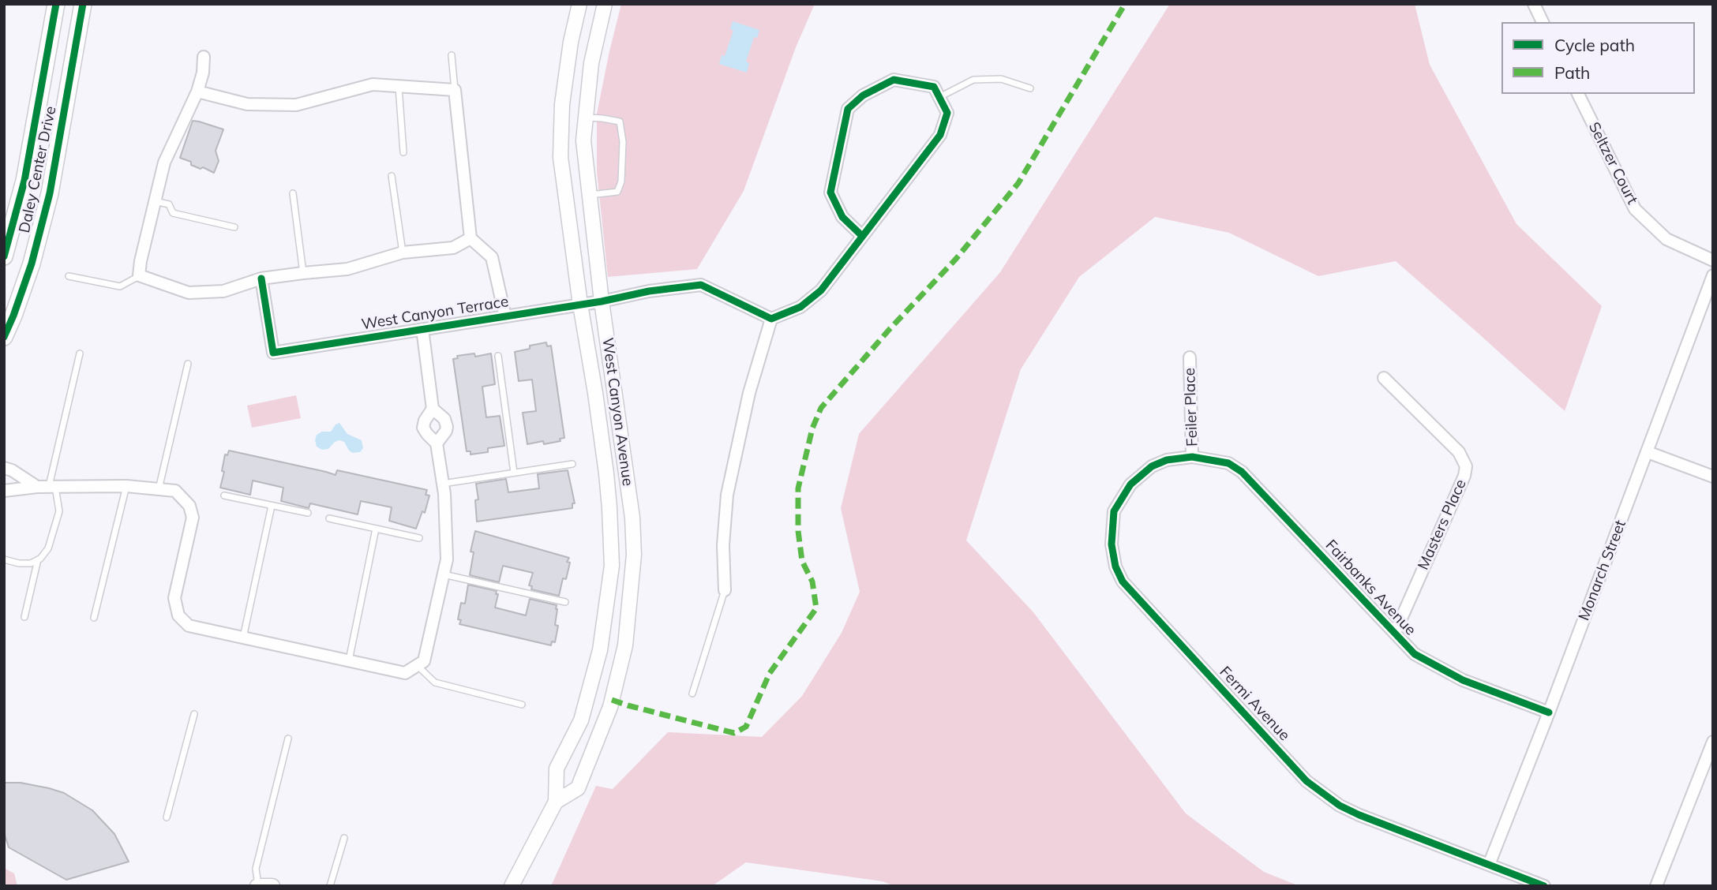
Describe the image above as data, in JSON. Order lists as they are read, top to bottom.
{
  "streets": {
    "main road": ["Daley Center Drive"],
    "street": [
      "Seltzer Court",
      "West Canyon Terrace",
      "Feiler Place",
      "West Canyon Avenue",
      "Masters Place",
      "Monarch Street",
      "Fairbanks Avenue",
      "Fermi Avenue"
    ]
  },
  "crossings": [
    ["West Canyon Terrace", "West Canyon Avenue"],
    ["Feiler Place", "Fairbanks Avenue"],
    ["Feiler Place", "Fermi Avenue"],
    ["Masters Place", "Fairbanks Avenue"],
    ["Monarch Street", "Fairbanks Avenue"],
    ["Monarch Street", "Fermi Avenue"],
    ["Fairbanks Avenue", "Fermi Avenue"]
  ],
  "legend": ["Cycle path", "Path"]
}
